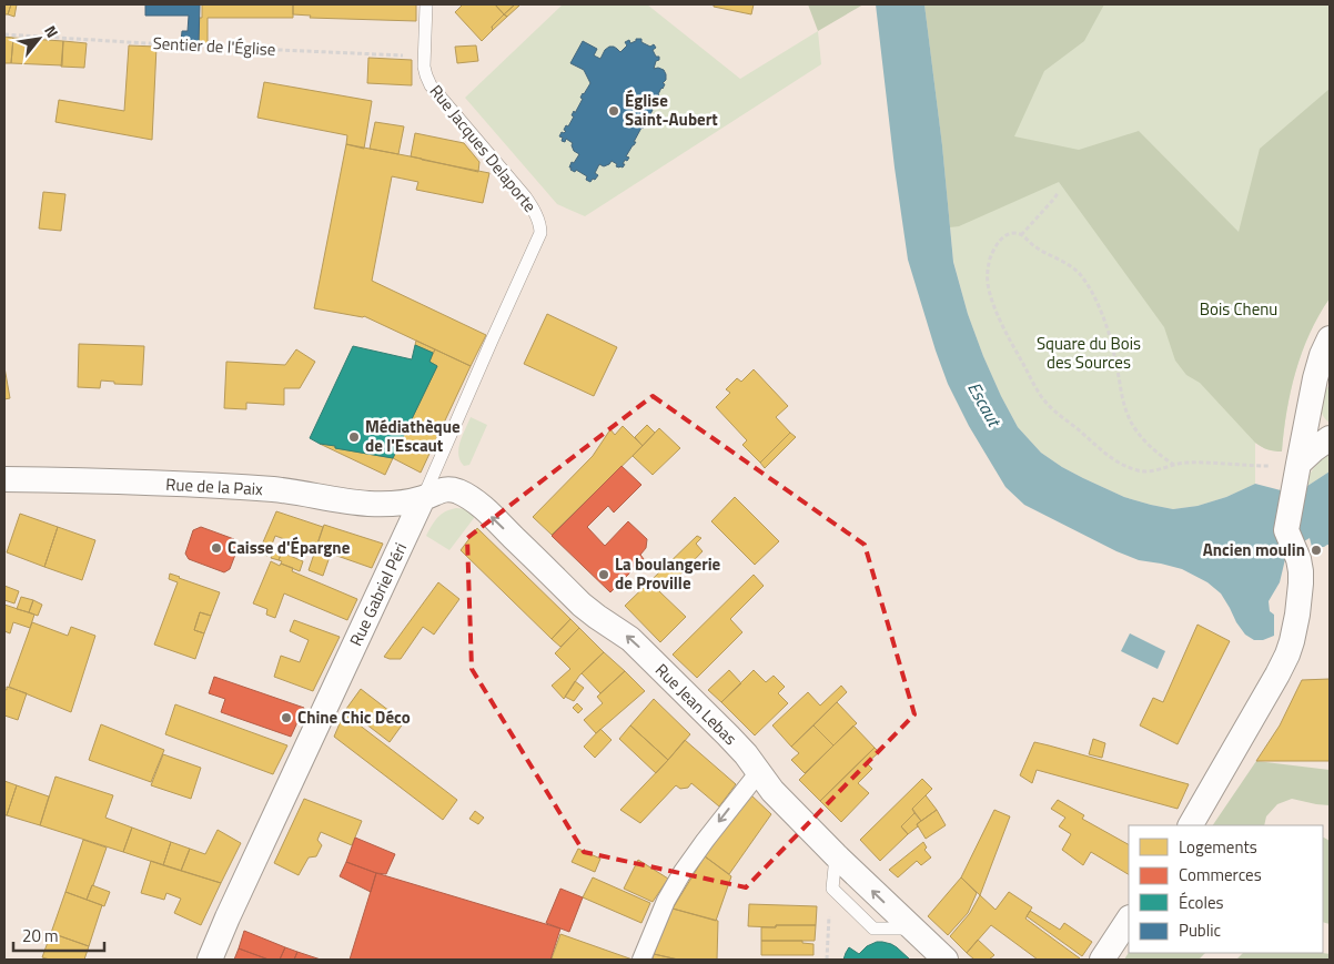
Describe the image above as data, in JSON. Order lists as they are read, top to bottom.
{
  "streets": {
    "street": ["Rue de la Paix", "Rue Gabriel Péri", "Rue Jean Lebas"],
    "lane": ["Rue Jacques Delaporte"],
    "path": ["Sentier de l'Église"]
  },
  "crossings": [
    ["Sentier de l'Église", "Rue Jacques Delaporte"],
    ["Rue Jacques Delaporte", "Rue Gabriel Péri"],
    ["Rue de la Paix", "Rue Gabriel Péri"],
    ["Rue de la Paix", "Rue Jean Lebas"],
    ["Rue Gabriel Péri", "Rue Jean Lebas"]
  ],
  "one_way": ["Rue Jean Lebas"],
  "water": ["Escaut"],
  "parks": ["Bois Chenu", "Square du Bois des Sources"],
  "places": [
    "Église Saint-Aubert",
    "Médiathèque de l'Escaut",
    "Caisse d'Épargne",
    "Ancien moulin",
    "La boulangerie de Proville",
    "Chine Chic Déco"
  ],
  "legend": [
    "Logements",
    "Commerces",
    "Écoles",
    "Public"
  ],
  "scale_bar": "20 m",
  "north": "top right"
}
